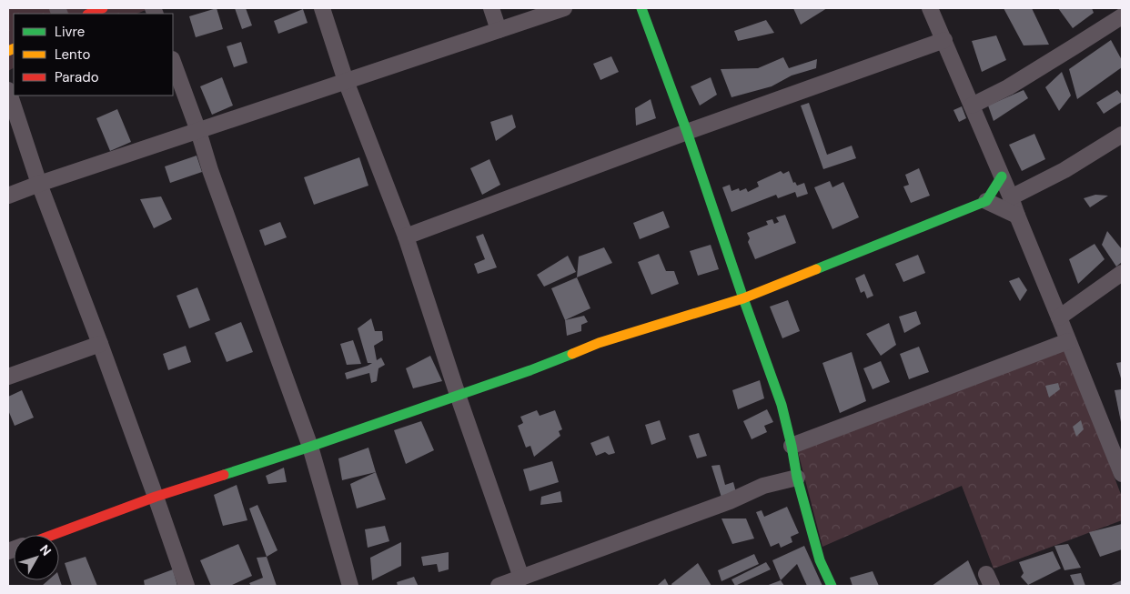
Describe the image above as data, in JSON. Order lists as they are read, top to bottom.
{
  "legend": ["Livre", "Lento", "Parado"],
  "north": "top right"
}
